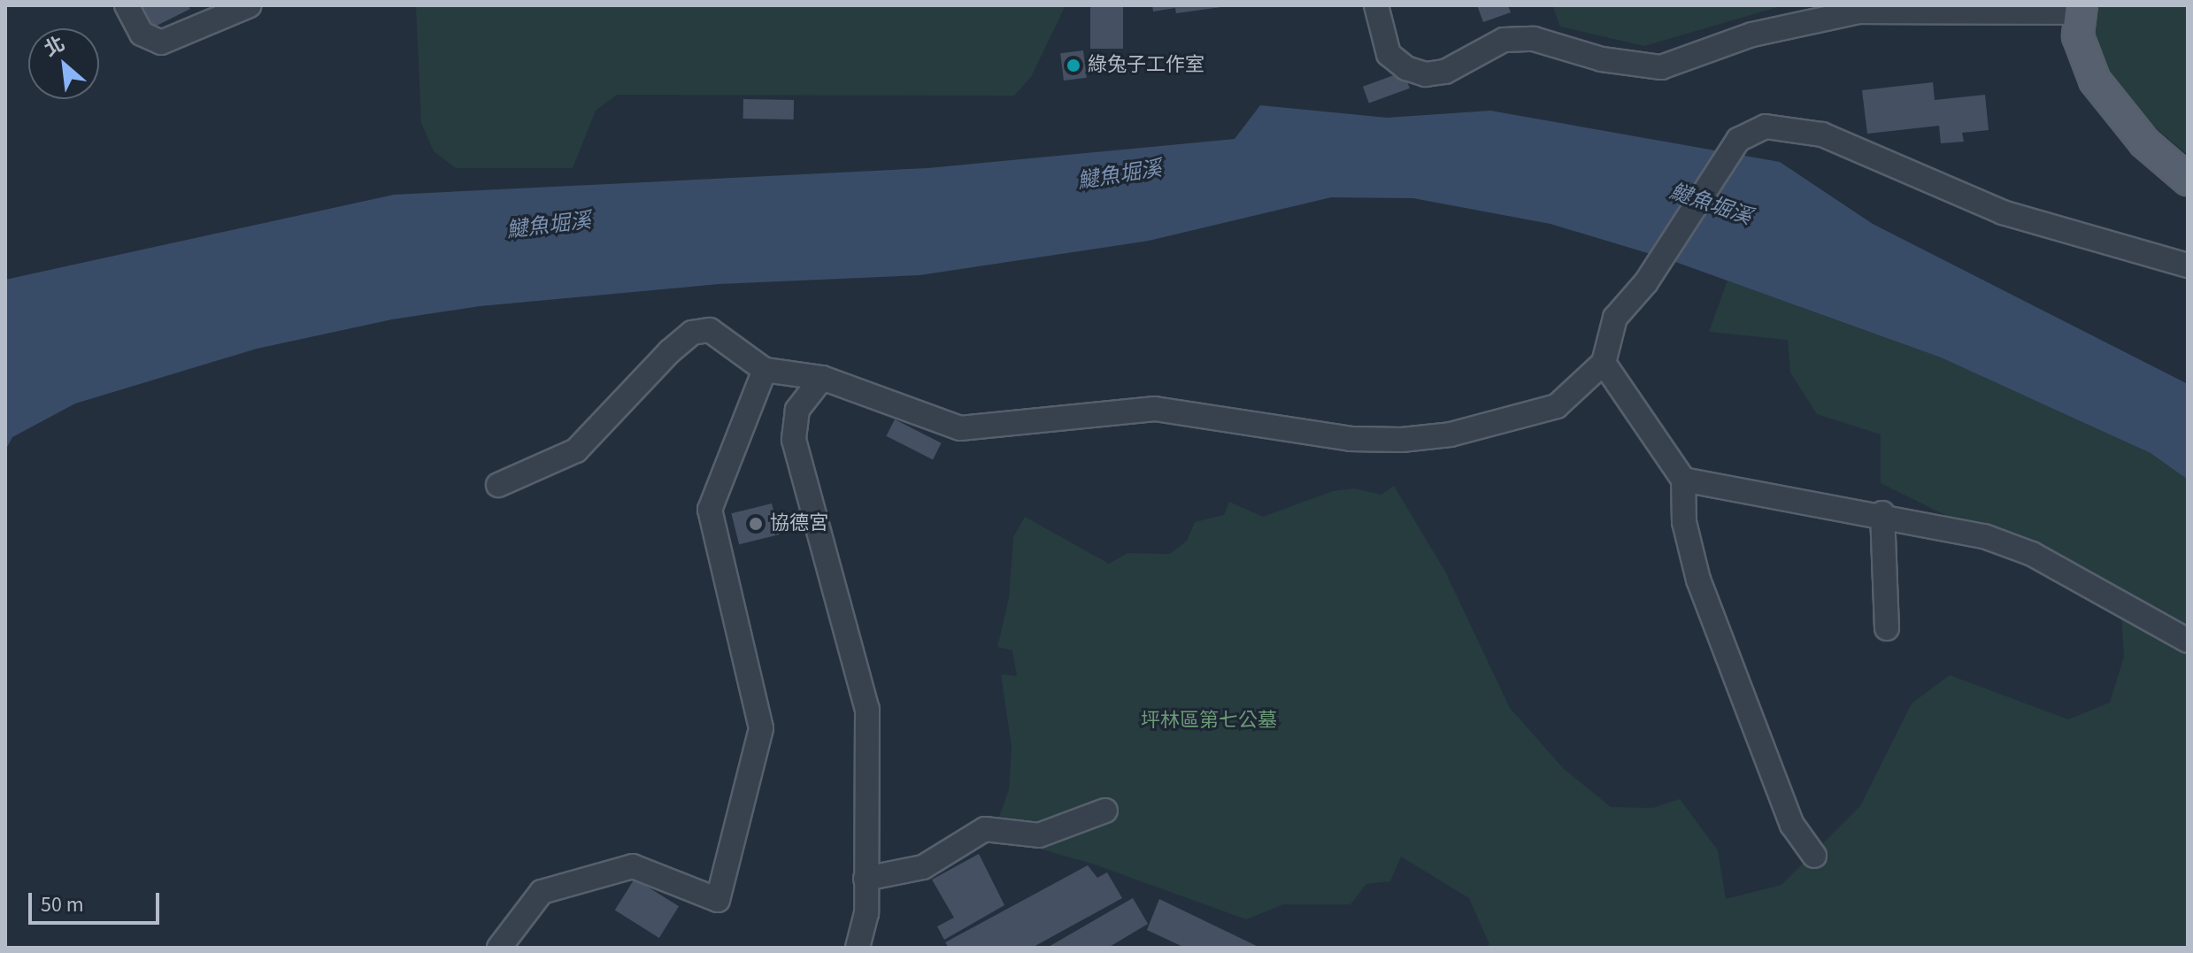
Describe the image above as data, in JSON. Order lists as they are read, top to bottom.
{
  "water": ["𩻸魚堀溪"],
  "parks": ["坪林區第七公墓"],
  "places": ["綠兔子工作室", "協德宮"],
  "scale_bar": "50 m",
  "north": "top left"
}
